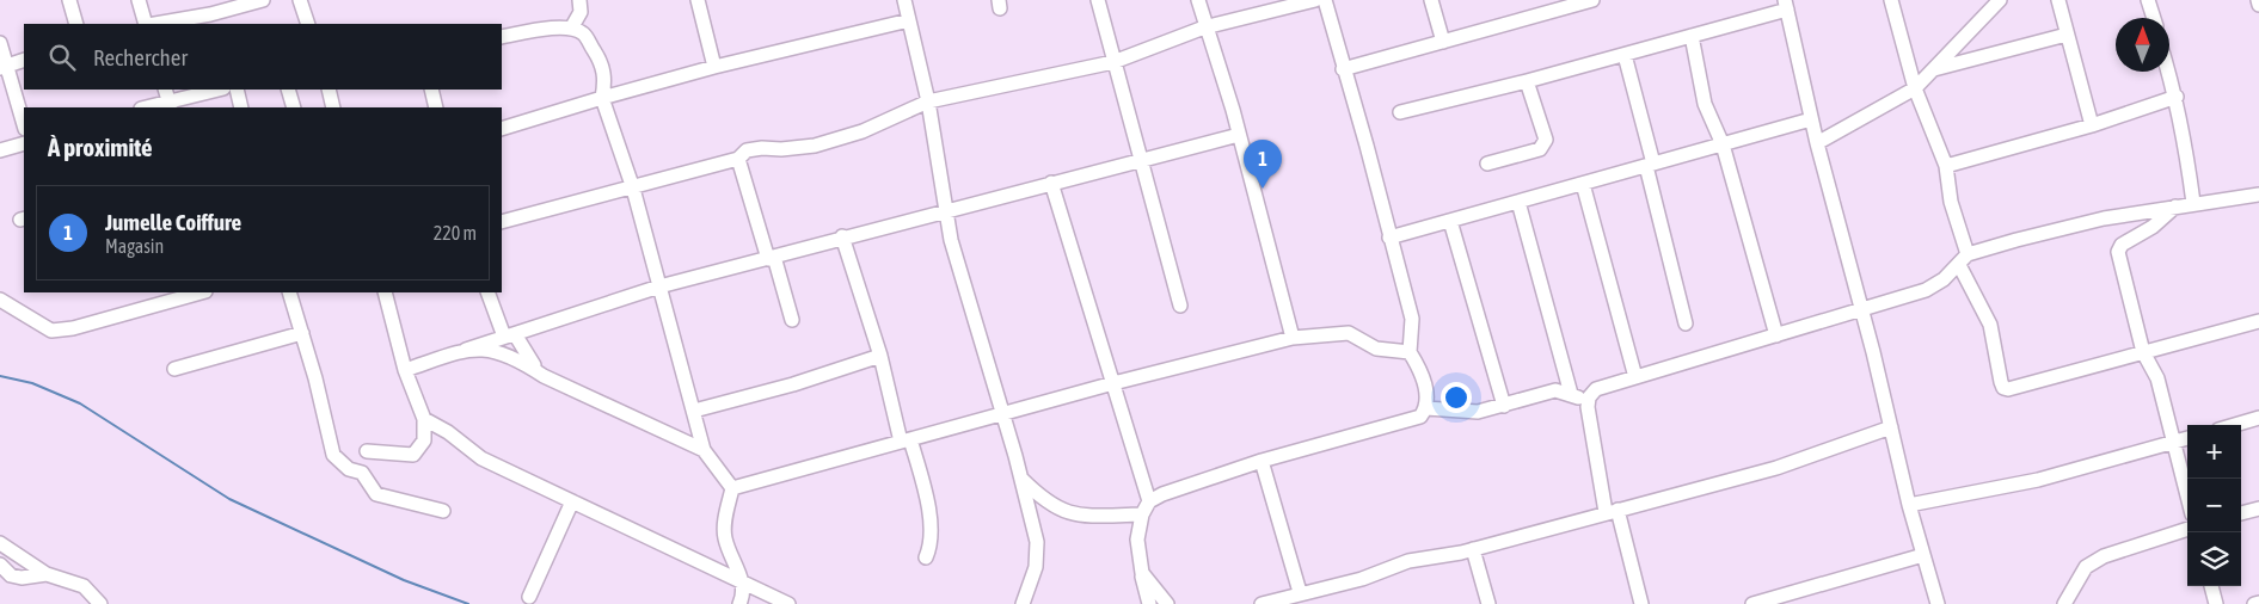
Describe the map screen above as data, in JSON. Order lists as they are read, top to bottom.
{
  "north": "top",
  "page": {
    "search": "Rechercher",
    "heading": "À proximité",
    "pins": "1",
    "list": [
      {
        "mark": "1",
        "name": "Jumelle Coiffure",
        "note": "Magasin",
        "value": "220 m"
      }
    ],
    "map_buttons": ["+", "−"]
  }
}
